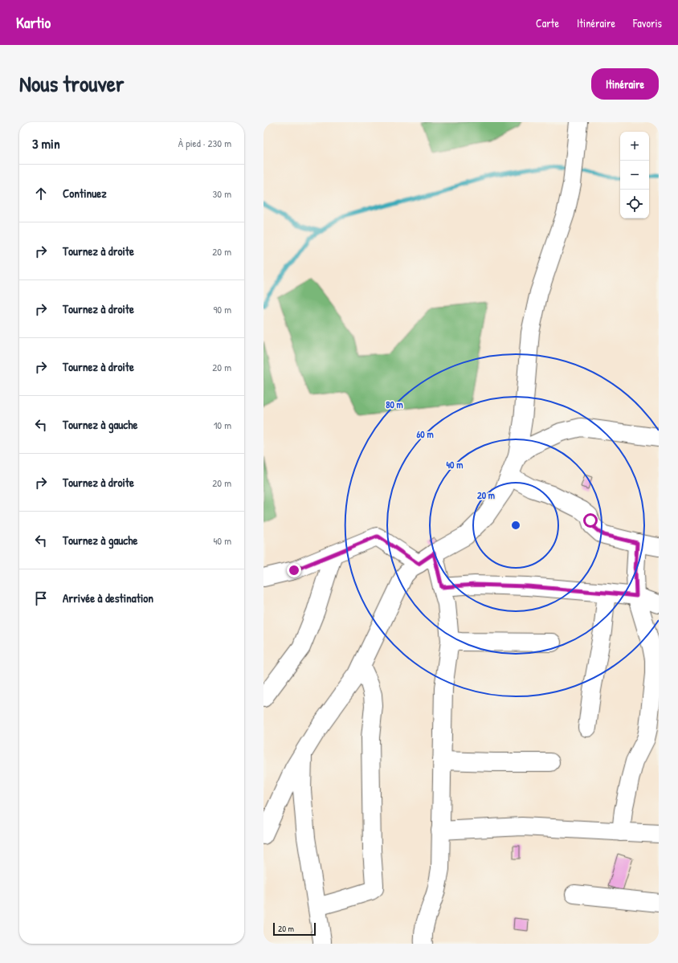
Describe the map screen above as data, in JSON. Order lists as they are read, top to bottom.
{
  "scale_bar": "20 m",
  "page": {
    "header": "Kartio",
    "nav": ["Carte", "Itinéraire", "Favoris"],
    "title": "Nous trouver",
    "buttons": "Itinéraire",
    "heading": ["3 min", "À pied · 230 m"],
    "map_buttons": ["+", "−"],
    "list": [
      ["Continuez", "30 m"],
      ["Tournez à droite", "20 m"],
      ["Tournez à droite", "90 m"],
      ["Tournez à droite", "20 m"],
      ["Tournez à gauche", "10 m"],
      ["Tournez à droite", "20 m"],
      ["Tournez à gauche", "40 m"],
      "Arrivée à destination"
    ],
    "scale": "20 m"
  },
  "rings": [
    "80 m",
    "60 m",
    "40 m",
    "20 m"
  ]
}
